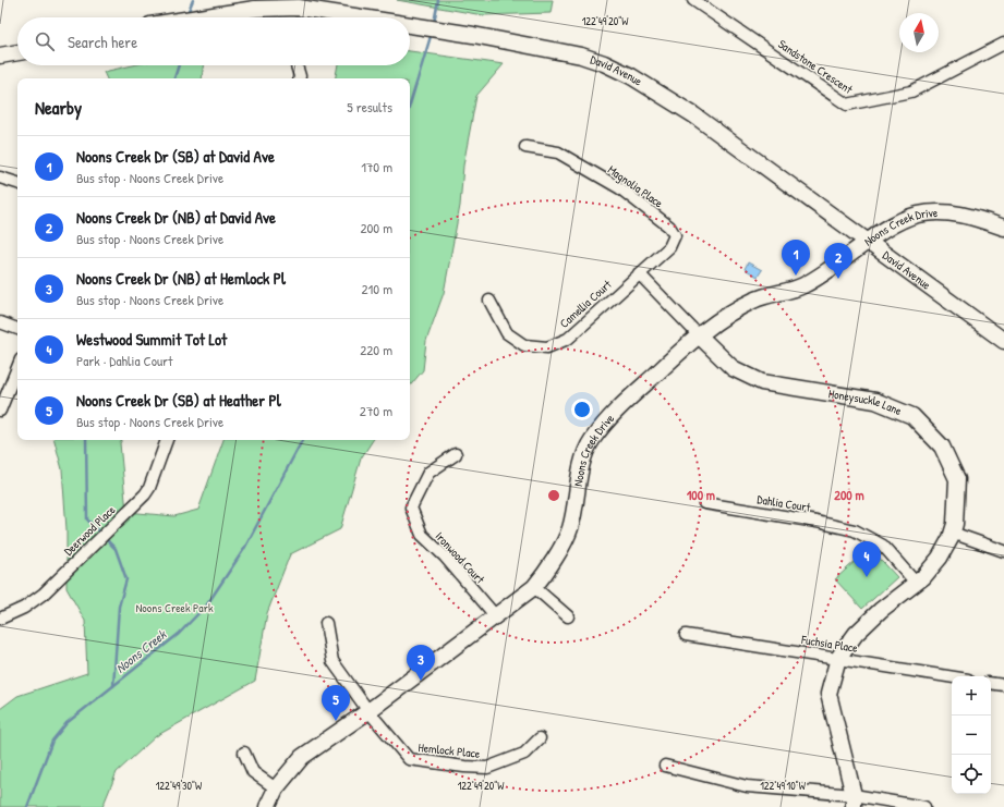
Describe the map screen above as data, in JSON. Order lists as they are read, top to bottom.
{
  "streets": {
    "street": [
      "Sandstone Crescent",
      "David Avenue",
      "Magnolia Place",
      "Noons Creek Drive",
      "Camellia Court",
      "Honeysuckle Lane",
      "Dahlia Court",
      "Deerwood Place",
      "Ironwood Court",
      "Fuchsia Place",
      "Hemlock Place"
    ]
  },
  "crossings": [
    ["David Avenue", "Noons Creek Drive"],
    ["Magnolia Place", "Camellia Court"],
    ["Magnolia Place", "Honeysuckle Lane"],
    ["Noons Creek Drive", "Honeysuckle Lane"],
    ["Noons Creek Drive", "Ironwood Court"],
    ["Noons Creek Drive", "Hemlock Place"],
    ["Camellia Court", "Honeysuckle Lane"],
    ["Honeysuckle Lane", "Dahlia Court"],
    ["Honeysuckle Lane", "Fuchsia Place"]
  ],
  "water": ["Noons Creek"],
  "parks": ["Noons Creek Park"],
  "north": "top",
  "page": {
    "search": "Search here",
    "heading": ["Nearby", "5 results"],
    "list": [
      {
        "mark": "1",
        "name": "Noons Creek Dr (SB) at David Ave",
        "note": "Bus stop · Noons Creek Drive",
        "value": "170 m"
      },
      {
        "mark": "2",
        "name": "Noons Creek Dr (NB) at David Ave",
        "note": "Bus stop · Noons Creek Drive",
        "value": "200 m"
      },
      {
        "mark": "3",
        "name": "Noons Creek Dr (NB) at Hemlock Pl",
        "note": "Bus stop · Noons Creek Drive",
        "value": "210 m"
      },
      {
        "mark": "4",
        "name": "Westwood Summit Tot Lot",
        "note": "Park · Dahlia Court",
        "value": "220 m"
      },
      {
        "mark": "5",
        "name": "Noons Creek Dr (SB) at Heather Pl",
        "note": "Bus stop · Noons Creek Drive",
        "value": "270 m"
      }
    ],
    "pins": [
      "1",
      "2",
      "4",
      "3",
      "5"
    ],
    "map_buttons": ["+", "−"]
  },
  "coordinates": ["122°49'20\"W", "122°49'30\"W", "122°49'10\"W"],
  "rings": ["100 m", "200 m"]
}
